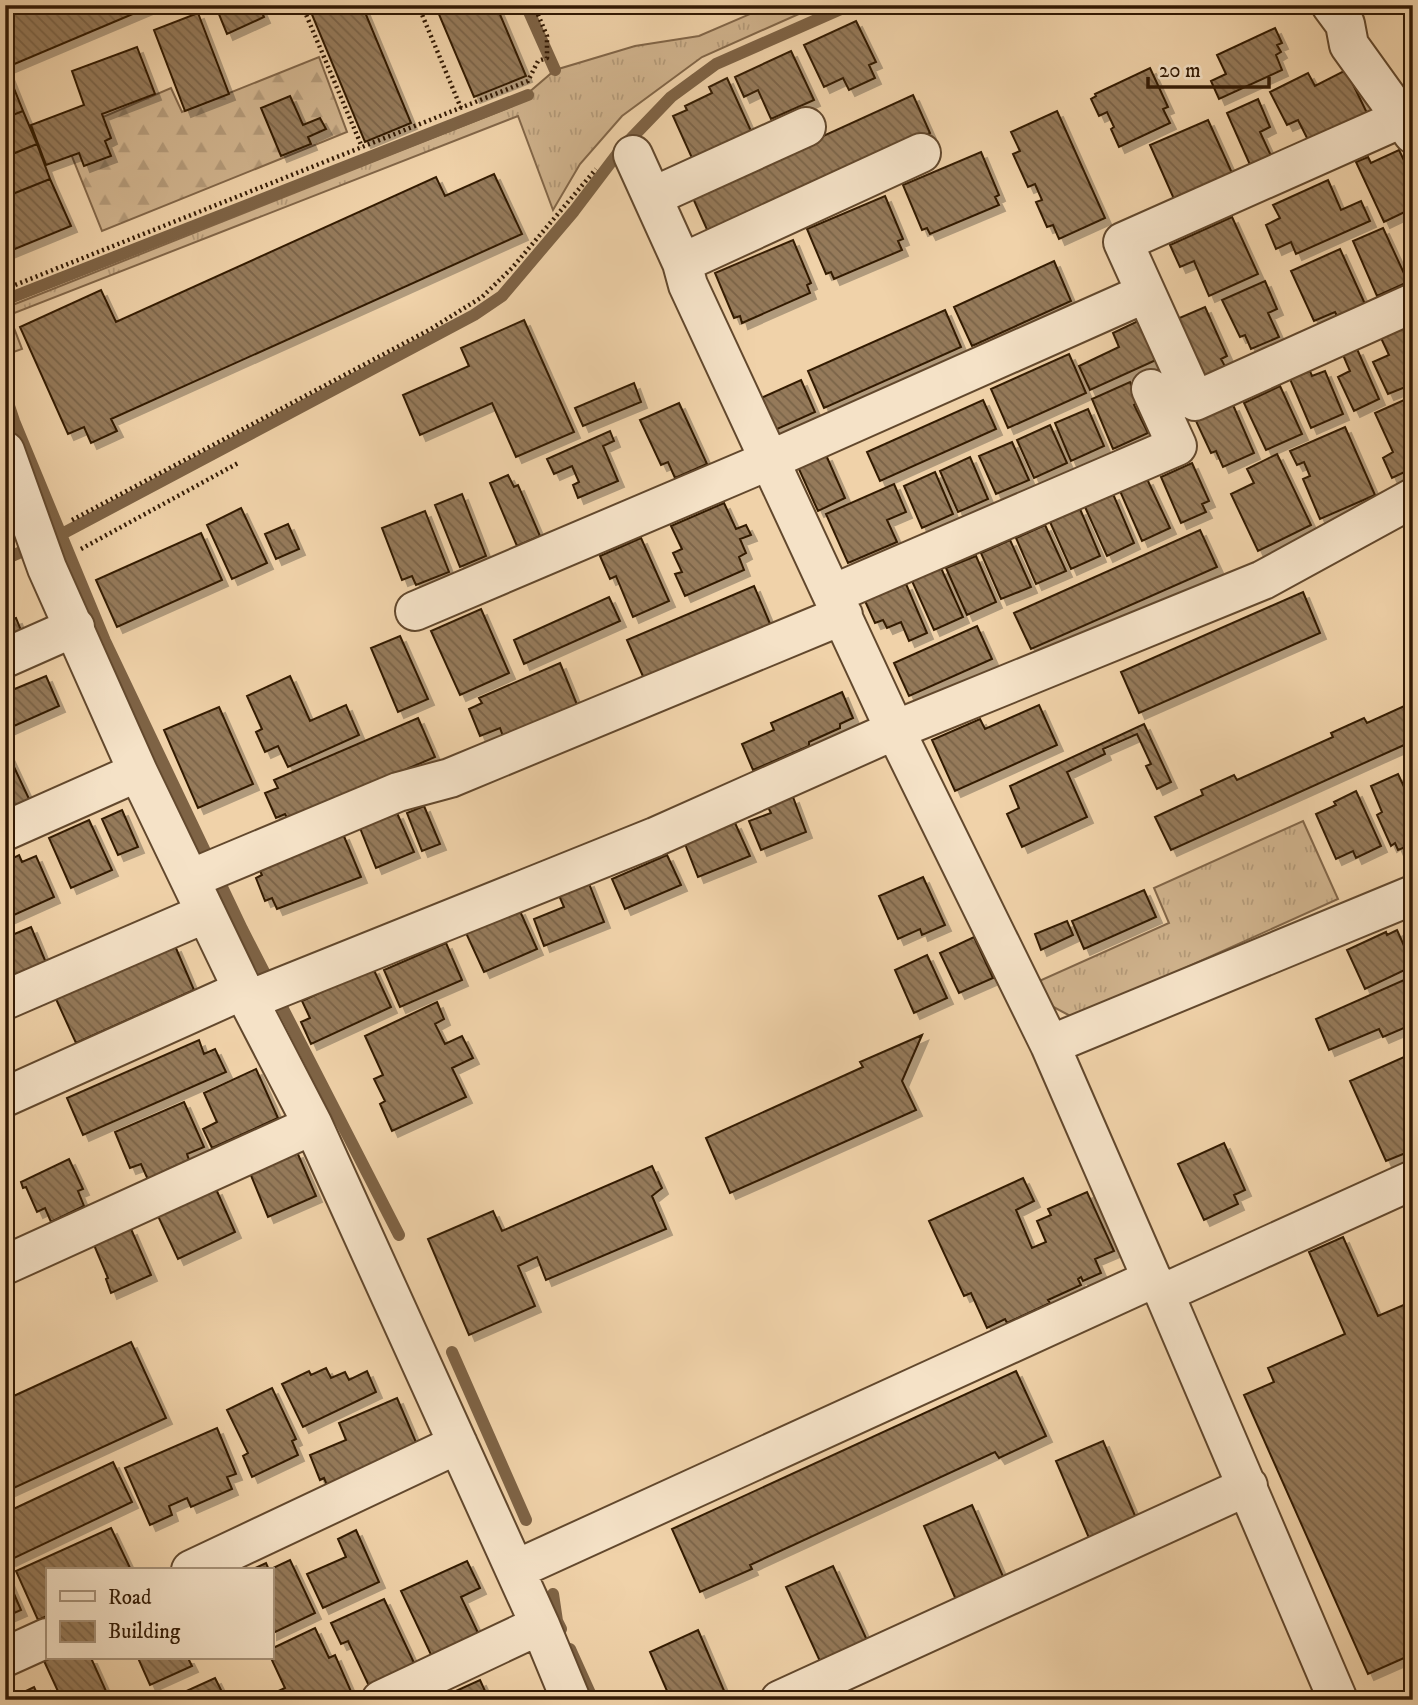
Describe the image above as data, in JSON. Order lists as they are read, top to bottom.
{
  "legend": ["Road", "Building"],
  "scale_bar": "20 m"
}
